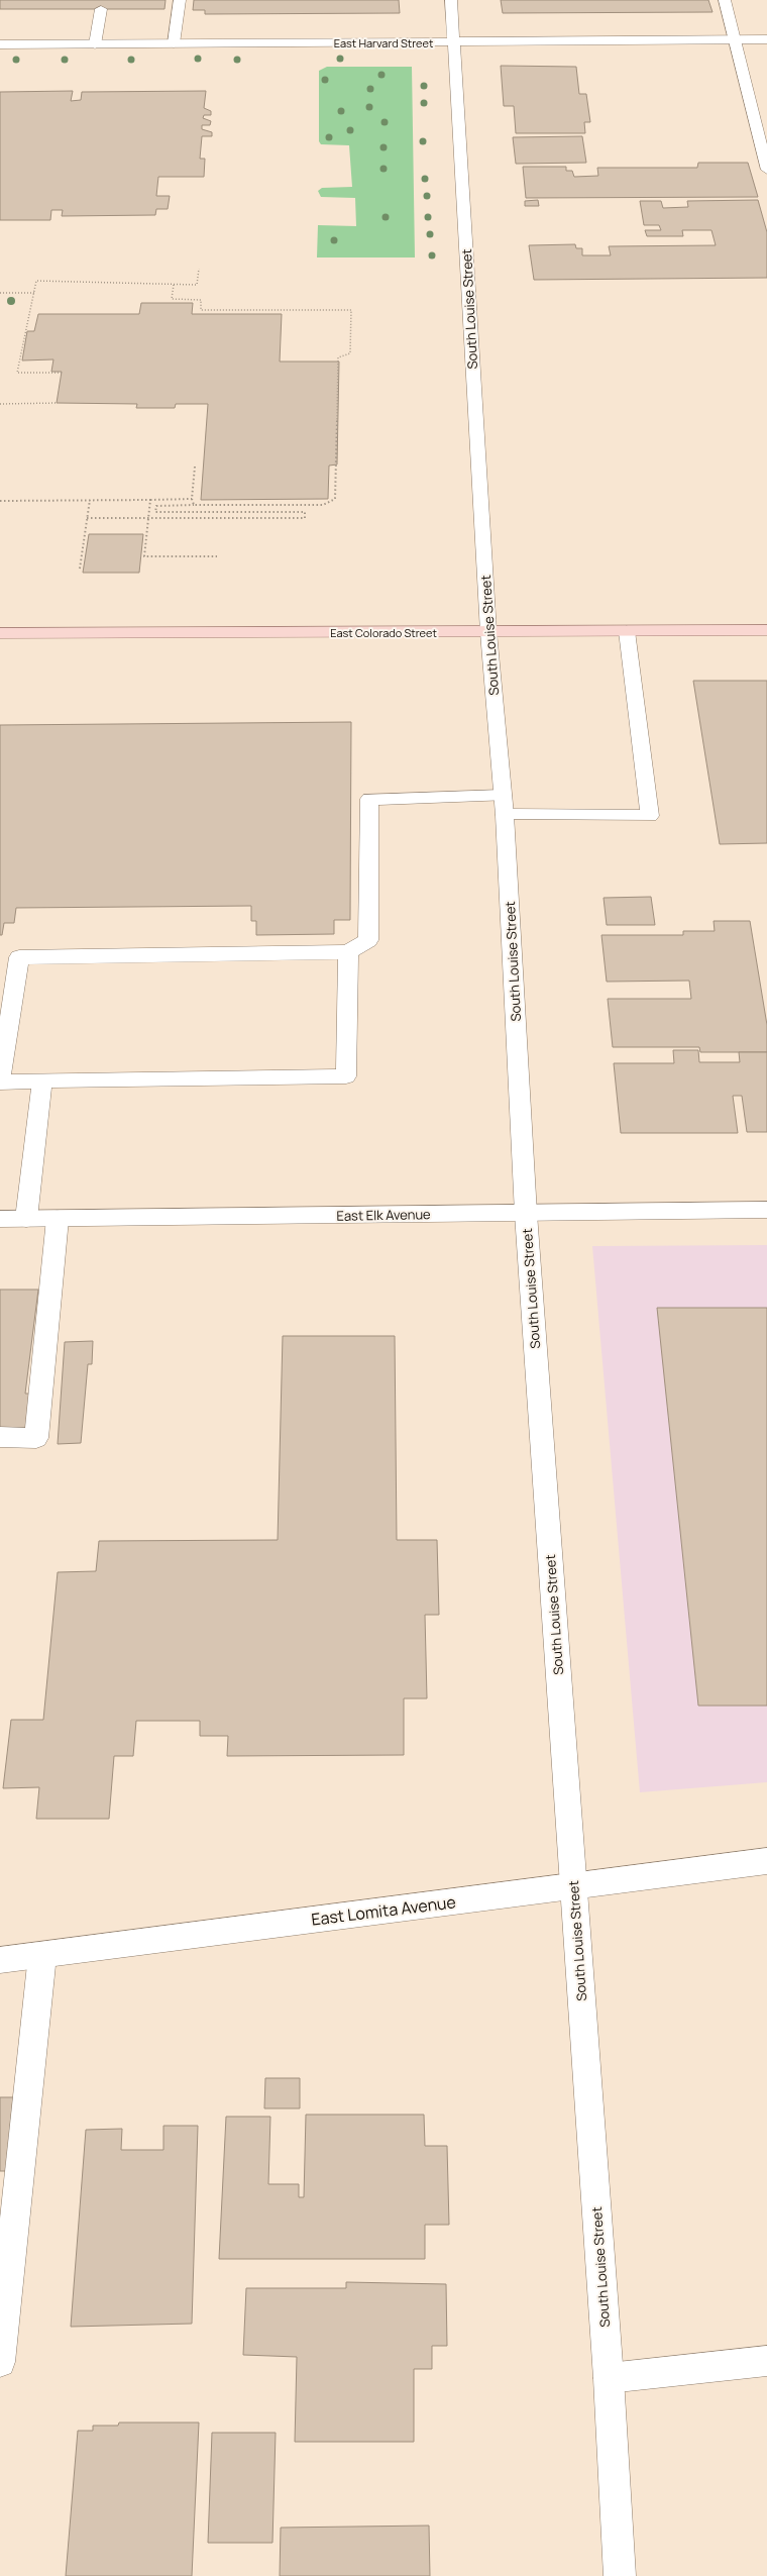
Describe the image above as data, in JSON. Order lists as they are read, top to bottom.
{
  "streets": {
    "main road": ["East Colorado Street"],
    "street": [
      "East Harvard Street",
      "South Louise Street",
      "East Elk Avenue",
      "East Lomita Avenue"
    ]
  },
  "crossings": [
    ["East Harvard Street", "South Louise Street"],
    ["South Louise Street", "East Colorado Street"],
    ["South Louise Street", "East Elk Avenue"],
    ["South Louise Street", "East Lomita Avenue"]
  ]
}
